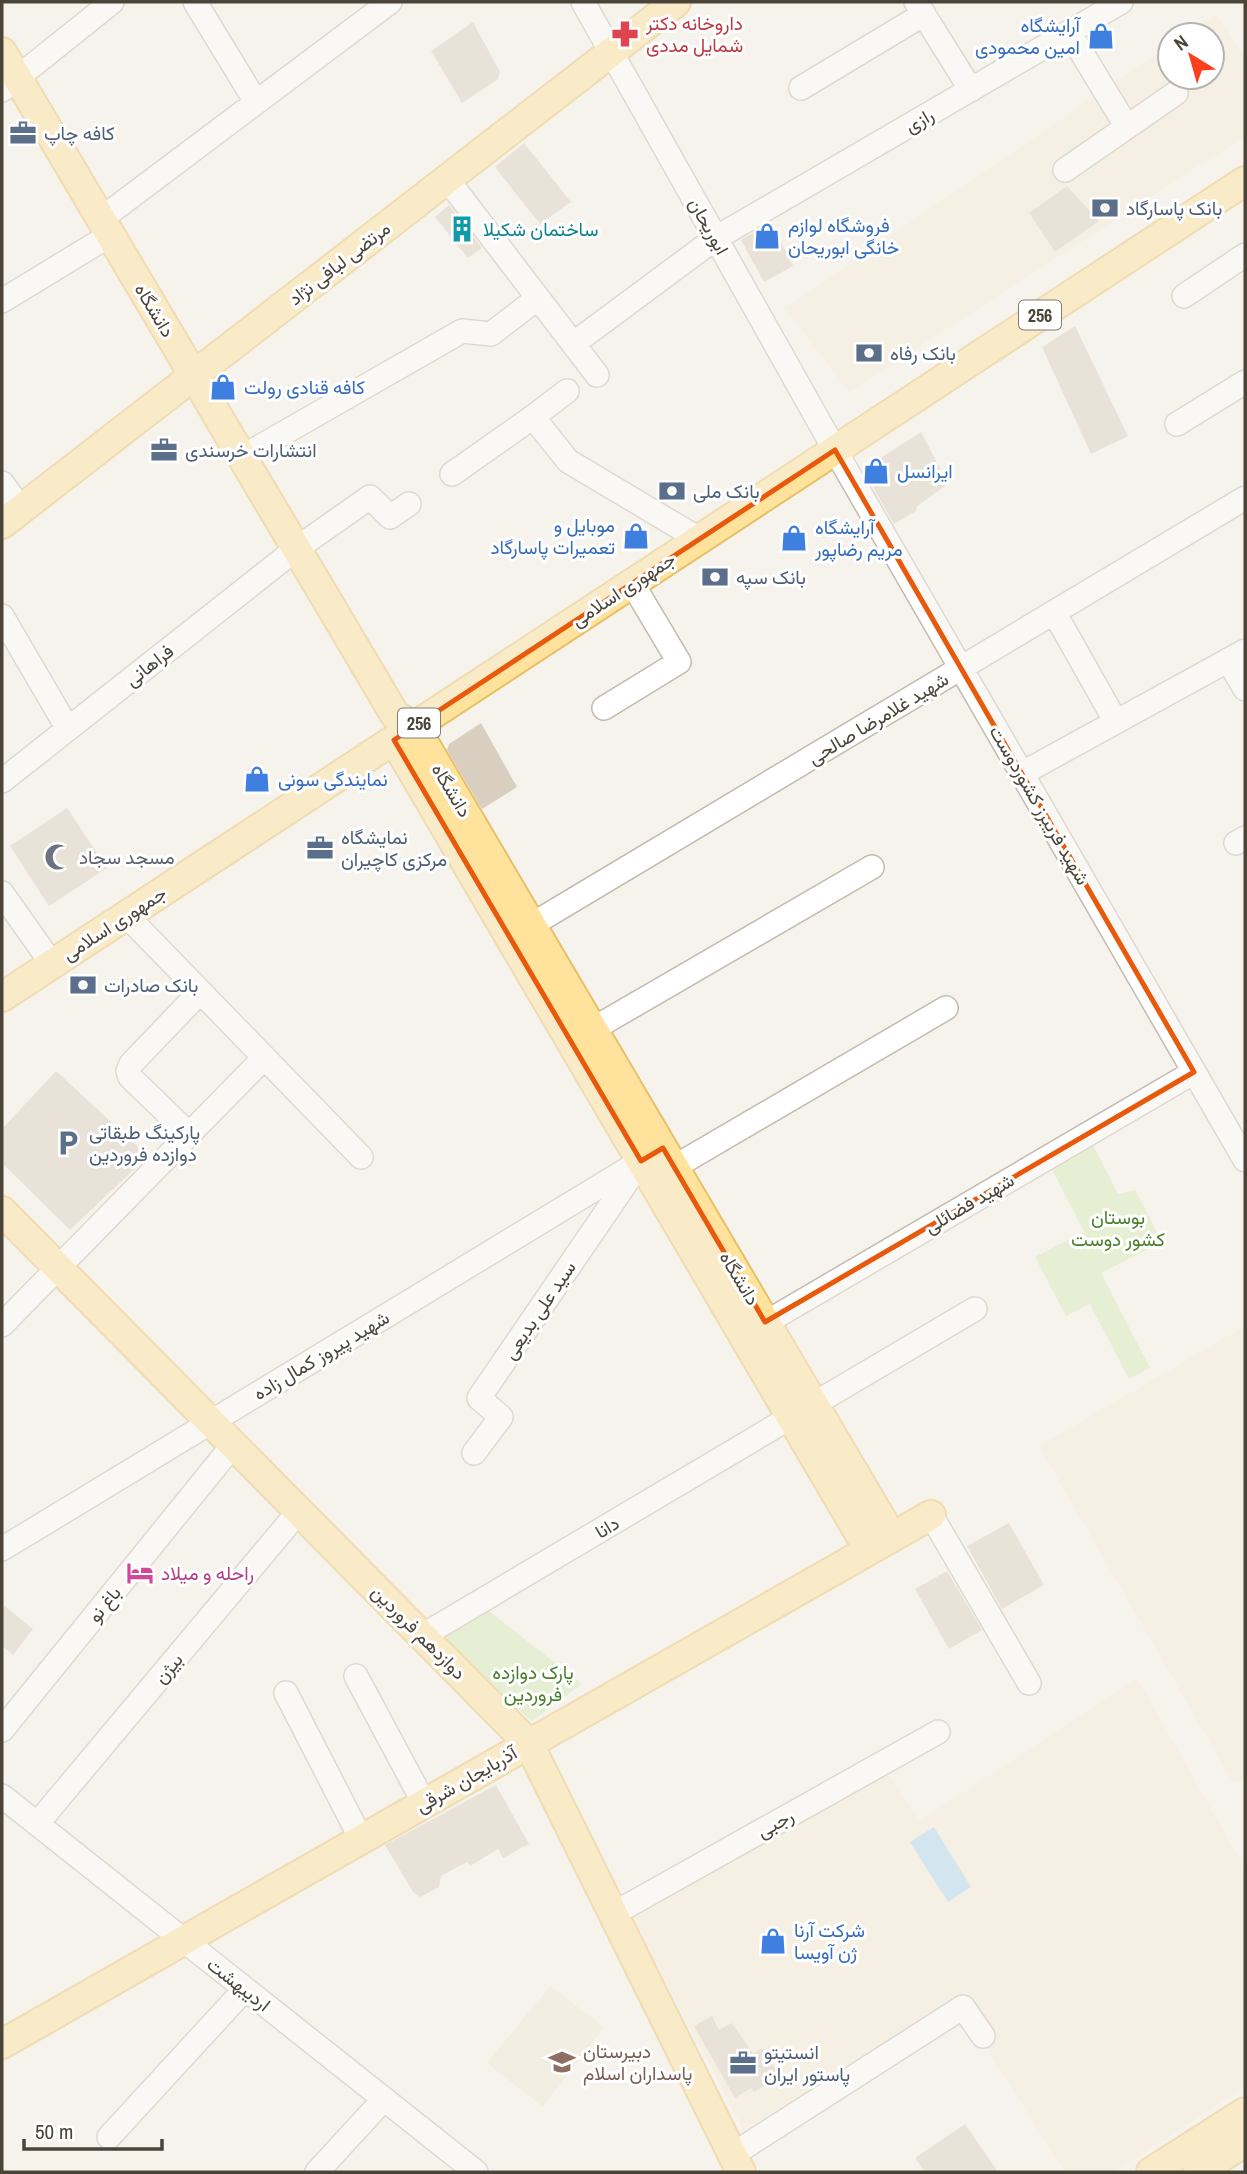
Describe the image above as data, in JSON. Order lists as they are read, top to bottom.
{
  "streets": {
    "main road": [
      "مرتضی لبافی نژاد",
      "دانشگاه",
      "256",
      "جمهوری اسلامی",
      "دوازدهم فروردین",
      "آذربایجان شرقی"
    ],
    "street": [
      "رازی",
      "ابوریحان",
      "فراهانی",
      "شهید غلامرضا صالحی",
      "شهید فریبرز کشوردوست",
      "شهید فضائلی",
      "سید علی بدیعی",
      "شهید پیروز کمال زاده",
      "دانا",
      "باغ نو",
      "بیژن",
      "رجبی",
      "اردیبهشت"
    ]
  },
  "crossings": [
    ["رازی", "ابوریحان"],
    ["ابوریحان", "مرتضی لبافی نژاد"],
    ["ابوریحان", "جمهوری اسلامی"],
    ["ابوریحان", "شهید فریبرز کشوردوست"],
    ["مرتضی لبافی نژاد", "دانشگاه"],
    ["دانشگاه", "جمهوری اسلامی"],
    ["دانشگاه", "فراهانی"],
    ["دانشگاه", "شهید غلامرضا صالحی"],
    ["دانشگاه", "شهید فضائلی"],
    ["دانشگاه", "سید علی بدیعی"],
    ["دانشگاه", "شهید پیروز کمال زاده"],
    ["دانشگاه", "دانا"],
    ["دانشگاه", "آذربایجان شرقی"],
    ["جمهوری اسلامی", "شهید فریبرز کشوردوست"],
    ["شهید غلامرضا صالحی", "شهید فریبرز کشوردوست"],
    ["شهید فریبرز کشوردوست", "شهید فضائلی"],
    ["سید علی بدیعی", "شهید پیروز کمال زاده"],
    ["شهید پیروز کمال زاده", "دوازدهم فروردین"],
    ["دانا", "دوازدهم فروردین"],
    ["باغ نو", "دوازدهم فروردین"],
    ["دوازدهم فروردین", "بیژن"],
    ["دوازدهم فروردین", "آذربایجان شرقی"],
    ["دوازدهم فروردین", "رجبی"],
    ["بیژن", "اردیبهشت"],
    ["آذربایجان شرقی", "اردیبهشت"]
  ],
  "parks": ["بوستان کشور دوست", "پارک دوازده فروردین"],
  "places": {
    "pharmacy": ["داروخانه دکتر شمایل مددی"],
    "shop": [
      "آرایشگاه امین محمودی",
      "فروشگاه لوازم خانگی ابوریحان",
      "کافه قنادی رولت",
      "ایرانسل",
      "موبایل و تعمیرات پاسارگاد",
      "آرایشگاه مریم رضاپور",
      "نمایندگی سونی",
      "شرکت آرنا ژن آویسا"
    ],
    "office": [
      "کافه چاپ",
      "انتشارات خرسندی",
      "نمایشگاه مرکزی کاچیران",
      "انستیتو پاستور ایران"
    ],
    "bank": [
      "بانک پاسارگاد",
      "بانک رفاه",
      "بانک ملی",
      "بانک سپه",
      "بانک صادرات"
    ],
    "building": ["ساختمان شکیلا"],
    "mosque": ["مسجد سجاد"],
    "parking": ["پارکینگ طبقاتی دوازده فروردین"],
    "hotel": ["راحله و میلاد"],
    "school or university": ["دبیرستان پاسداران اسلام"]
  },
  "scale_bar": "50 m",
  "north": "top left"
}
